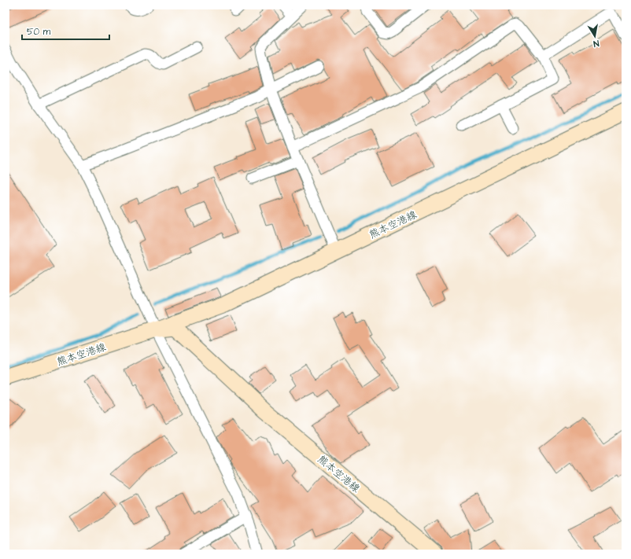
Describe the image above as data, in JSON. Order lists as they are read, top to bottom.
{
  "streets": {
    "main road": ["熊本空港線"]
  },
  "scale_bar": "50 m",
  "north": "bottom"
}
